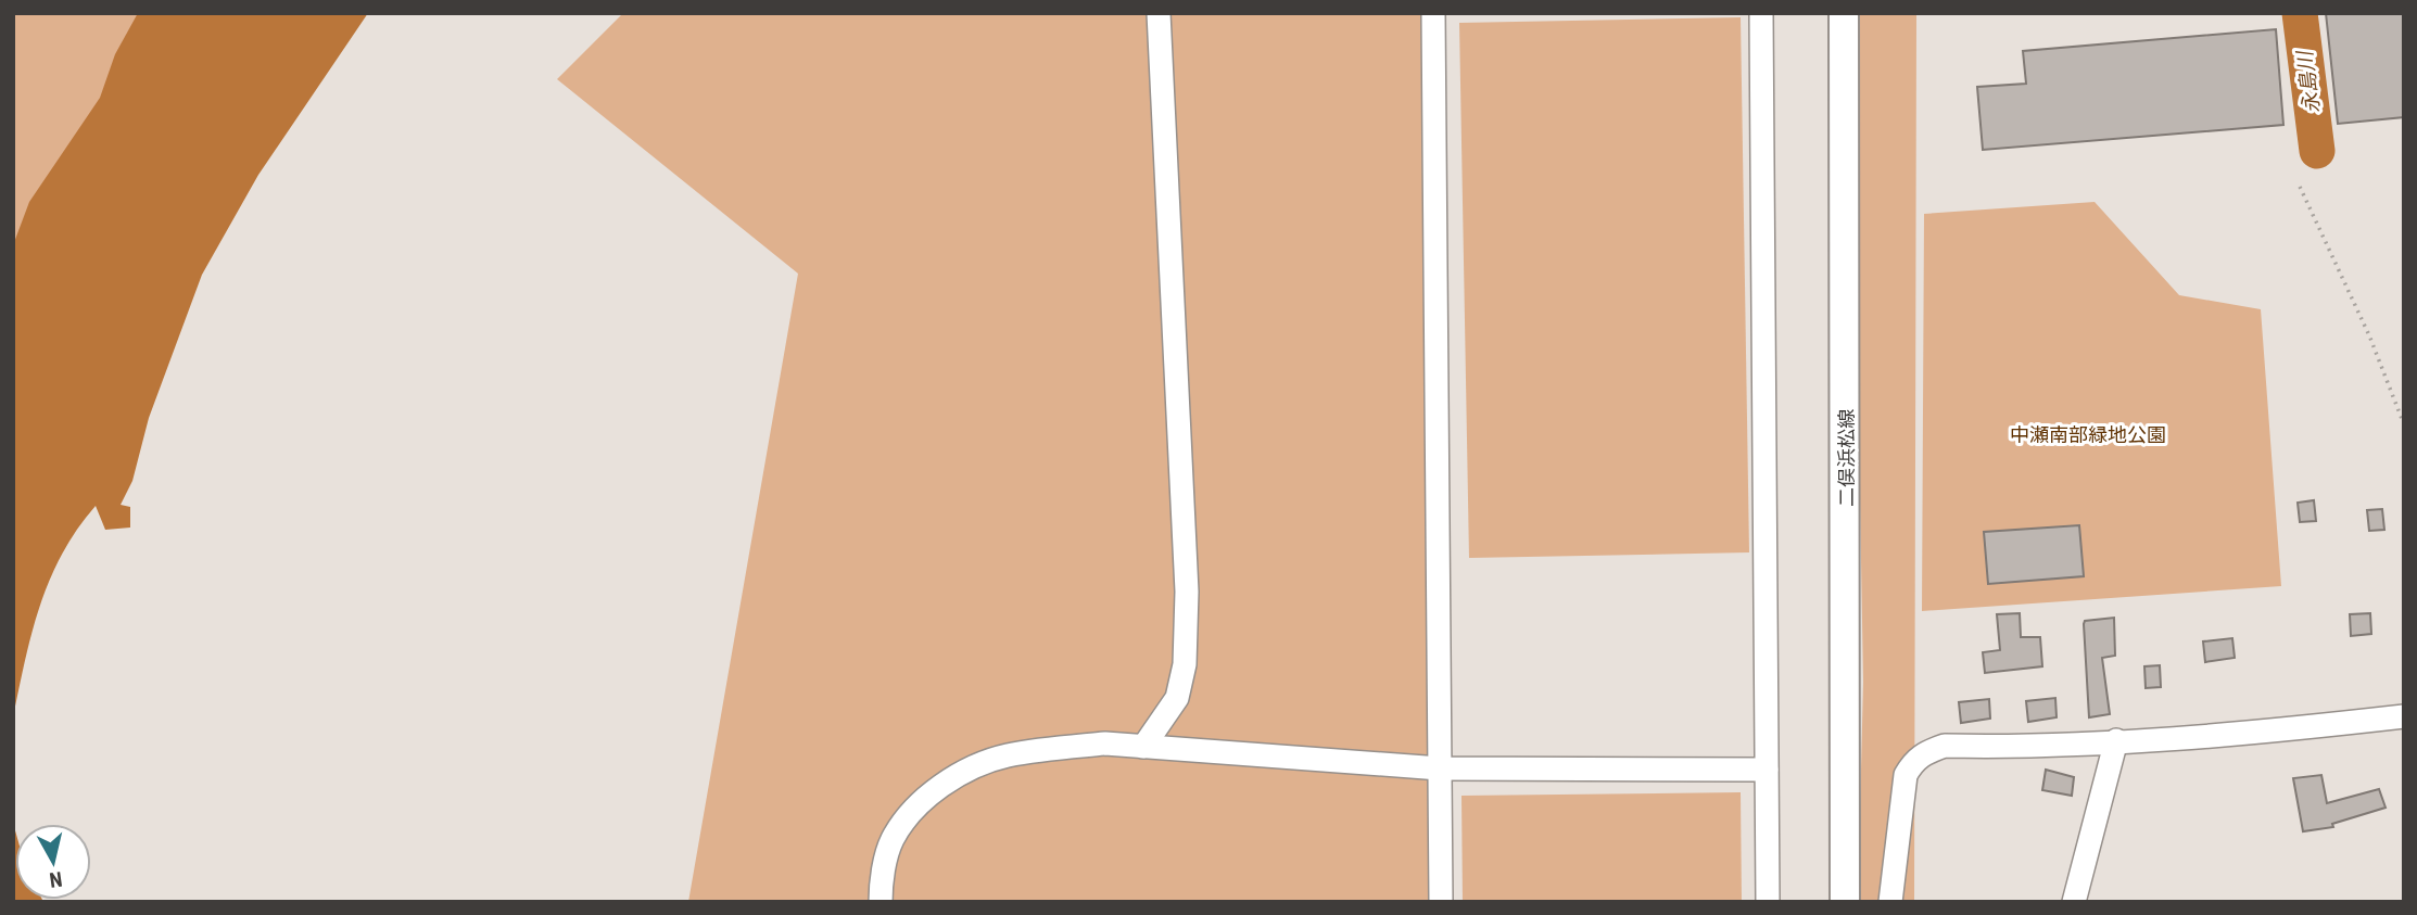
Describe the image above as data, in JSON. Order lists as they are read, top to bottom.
{
  "streets": {
    "main road": ["二俣浜松線"]
  },
  "water": ["永島川"],
  "parks": ["中瀬南部緑地公園"],
  "north": "bottom"
}
